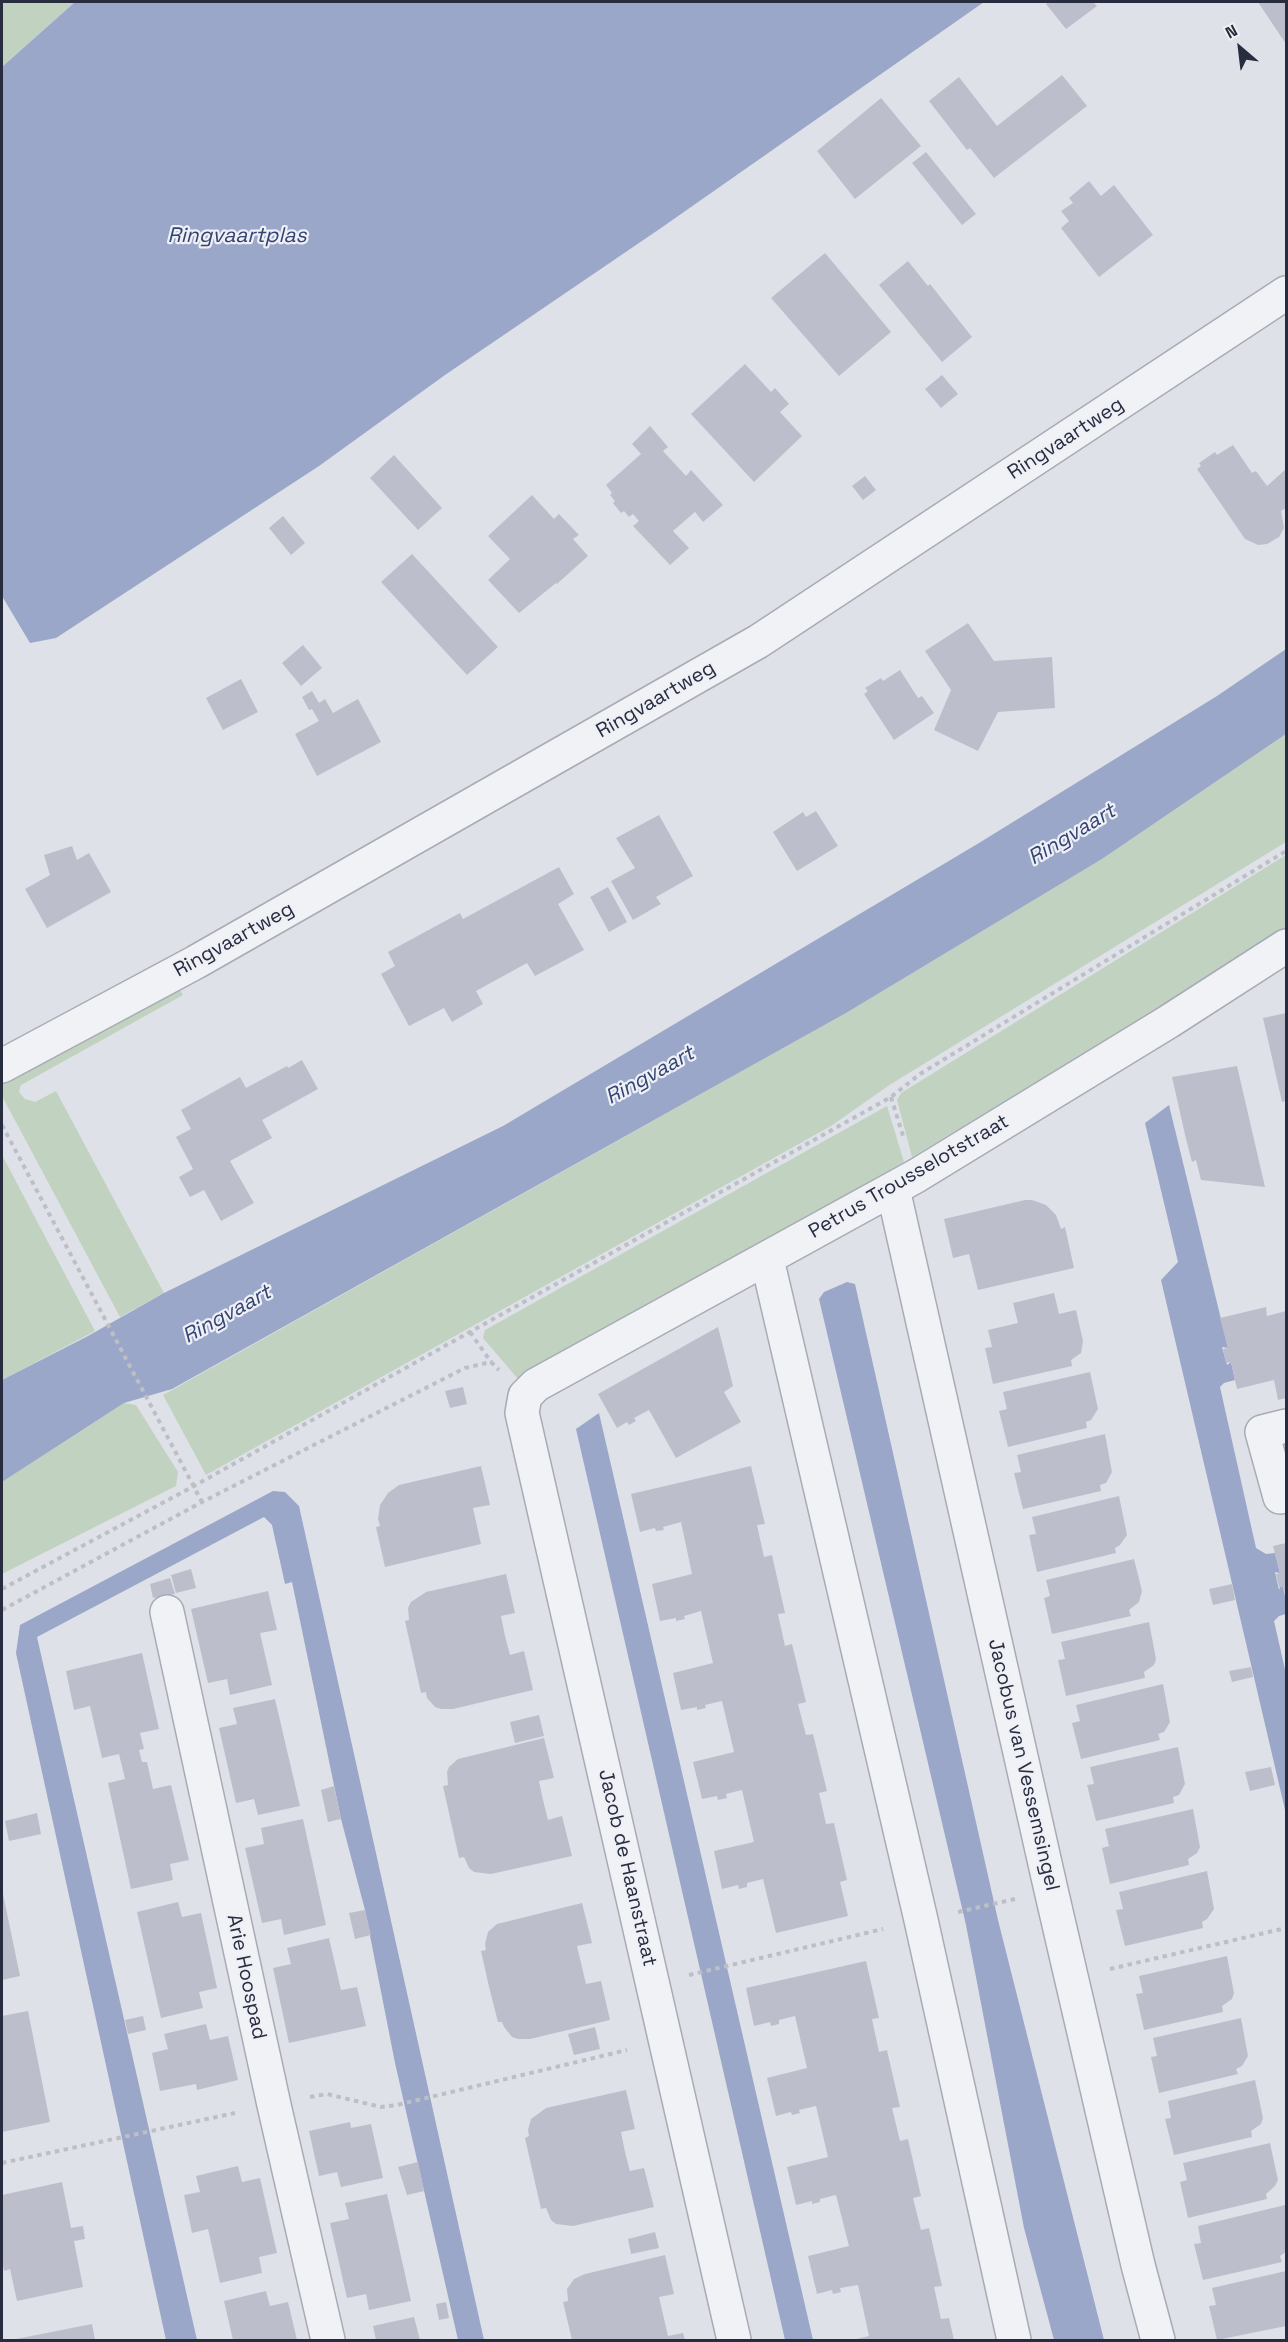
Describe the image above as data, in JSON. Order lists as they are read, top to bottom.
{
  "streets": {
    "street": [
      "Ringvaartweg",
      "Petrus Trousselotstraat",
      "Jacobus van Vessemsingel",
      "Jacob de Haanstraat",
      "Arie Hoospad"
    ]
  },
  "crossings": [
    ["Petrus Trousselotstraat", "Jacobus van Vessemsingel"],
    ["Petrus Trousselotstraat", "Jacob de Haanstraat"]
  ],
  "water": ["Ringvaartplas", "Ringvaart"],
  "north": "top left"
}
